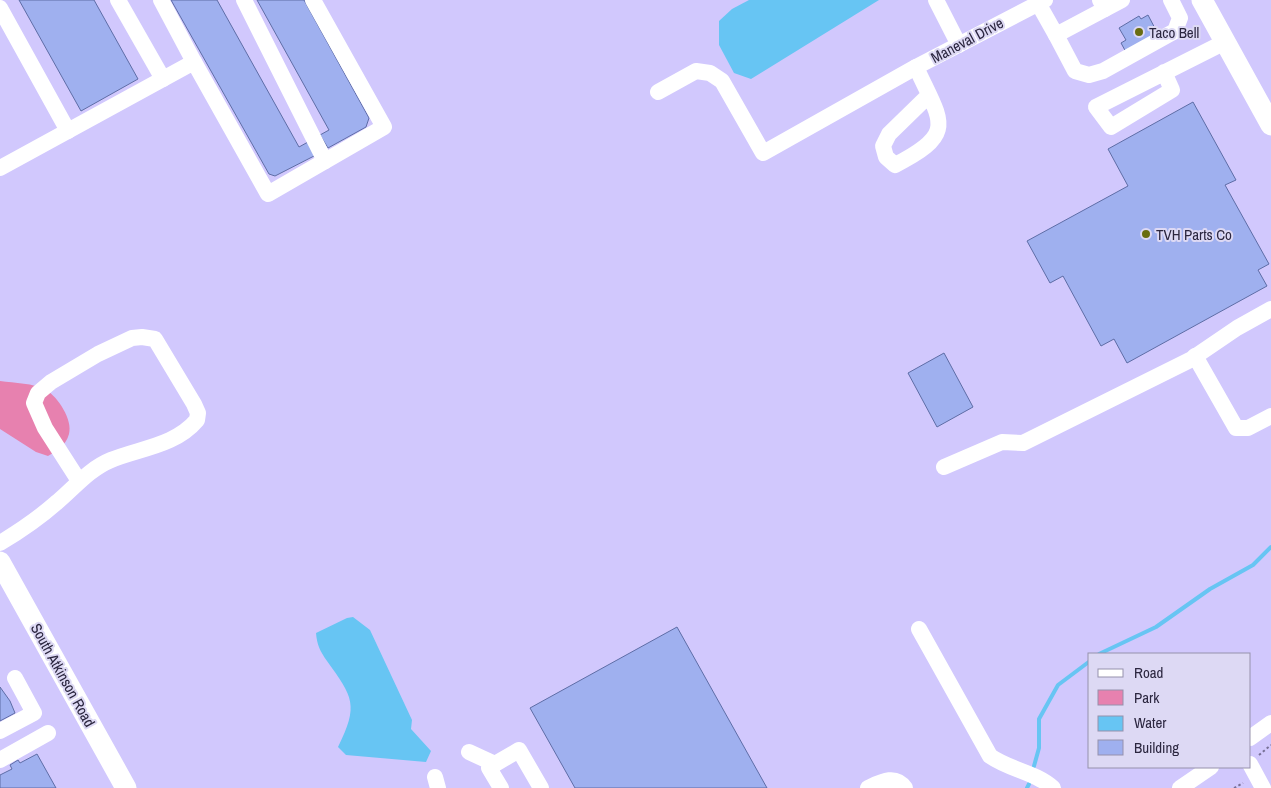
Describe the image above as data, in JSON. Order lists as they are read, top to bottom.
{
  "streets": {
    "main road": ["South Atkinson Road"],
    "street": ["Maneval Drive"]
  },
  "places": ["Taco Bell", "TVH Parts Co"],
  "legend": [
    "Road",
    "Park",
    "Water",
    "Building"
  ]
}
